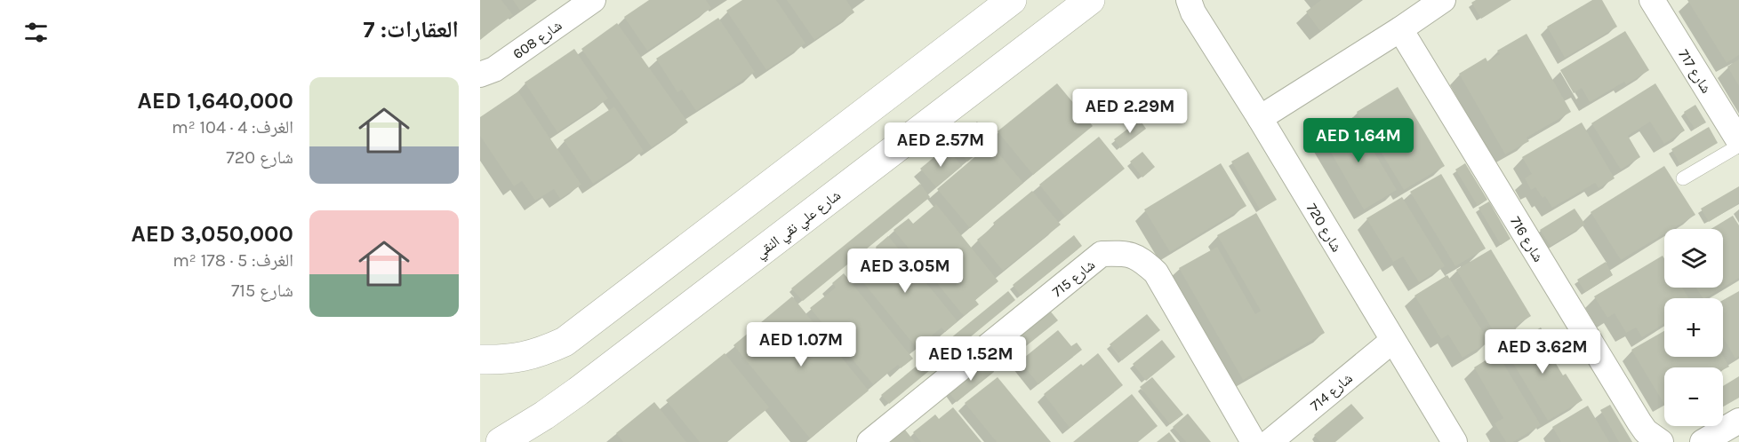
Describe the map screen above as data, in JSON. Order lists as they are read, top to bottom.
{
  "streets": {
    "street": [
      "شارع 608",
      "شارع 717",
      "شارع علي نقي النقي",
      "شارع 720",
      "شارع 716",
      "شارع 715",
      "شارع 714"
    ]
  },
  "crossings": [
    ["شارع 720", "شارع 714"]
  ],
  "page": {
    "heading": "العقارات: 7",
    "list": [
      {
        "name": "AED 1,640,000",
        "note": "الغرف: 4 · 104 m² · شارع 720"
      },
      {
        "name": "AED 3,050,000",
        "note": "الغرف: 5 · 178 m² · شارع 715"
      }
    ],
    "price": [
      "AED 2.29M",
      "AED 1.64M",
      "AED 2.57M",
      "AED 3.05M",
      "AED 1.07M",
      "AED 3.62M",
      "AED 1.52M"
    ],
    "map_buttons": ["+", "−"]
  }
}
